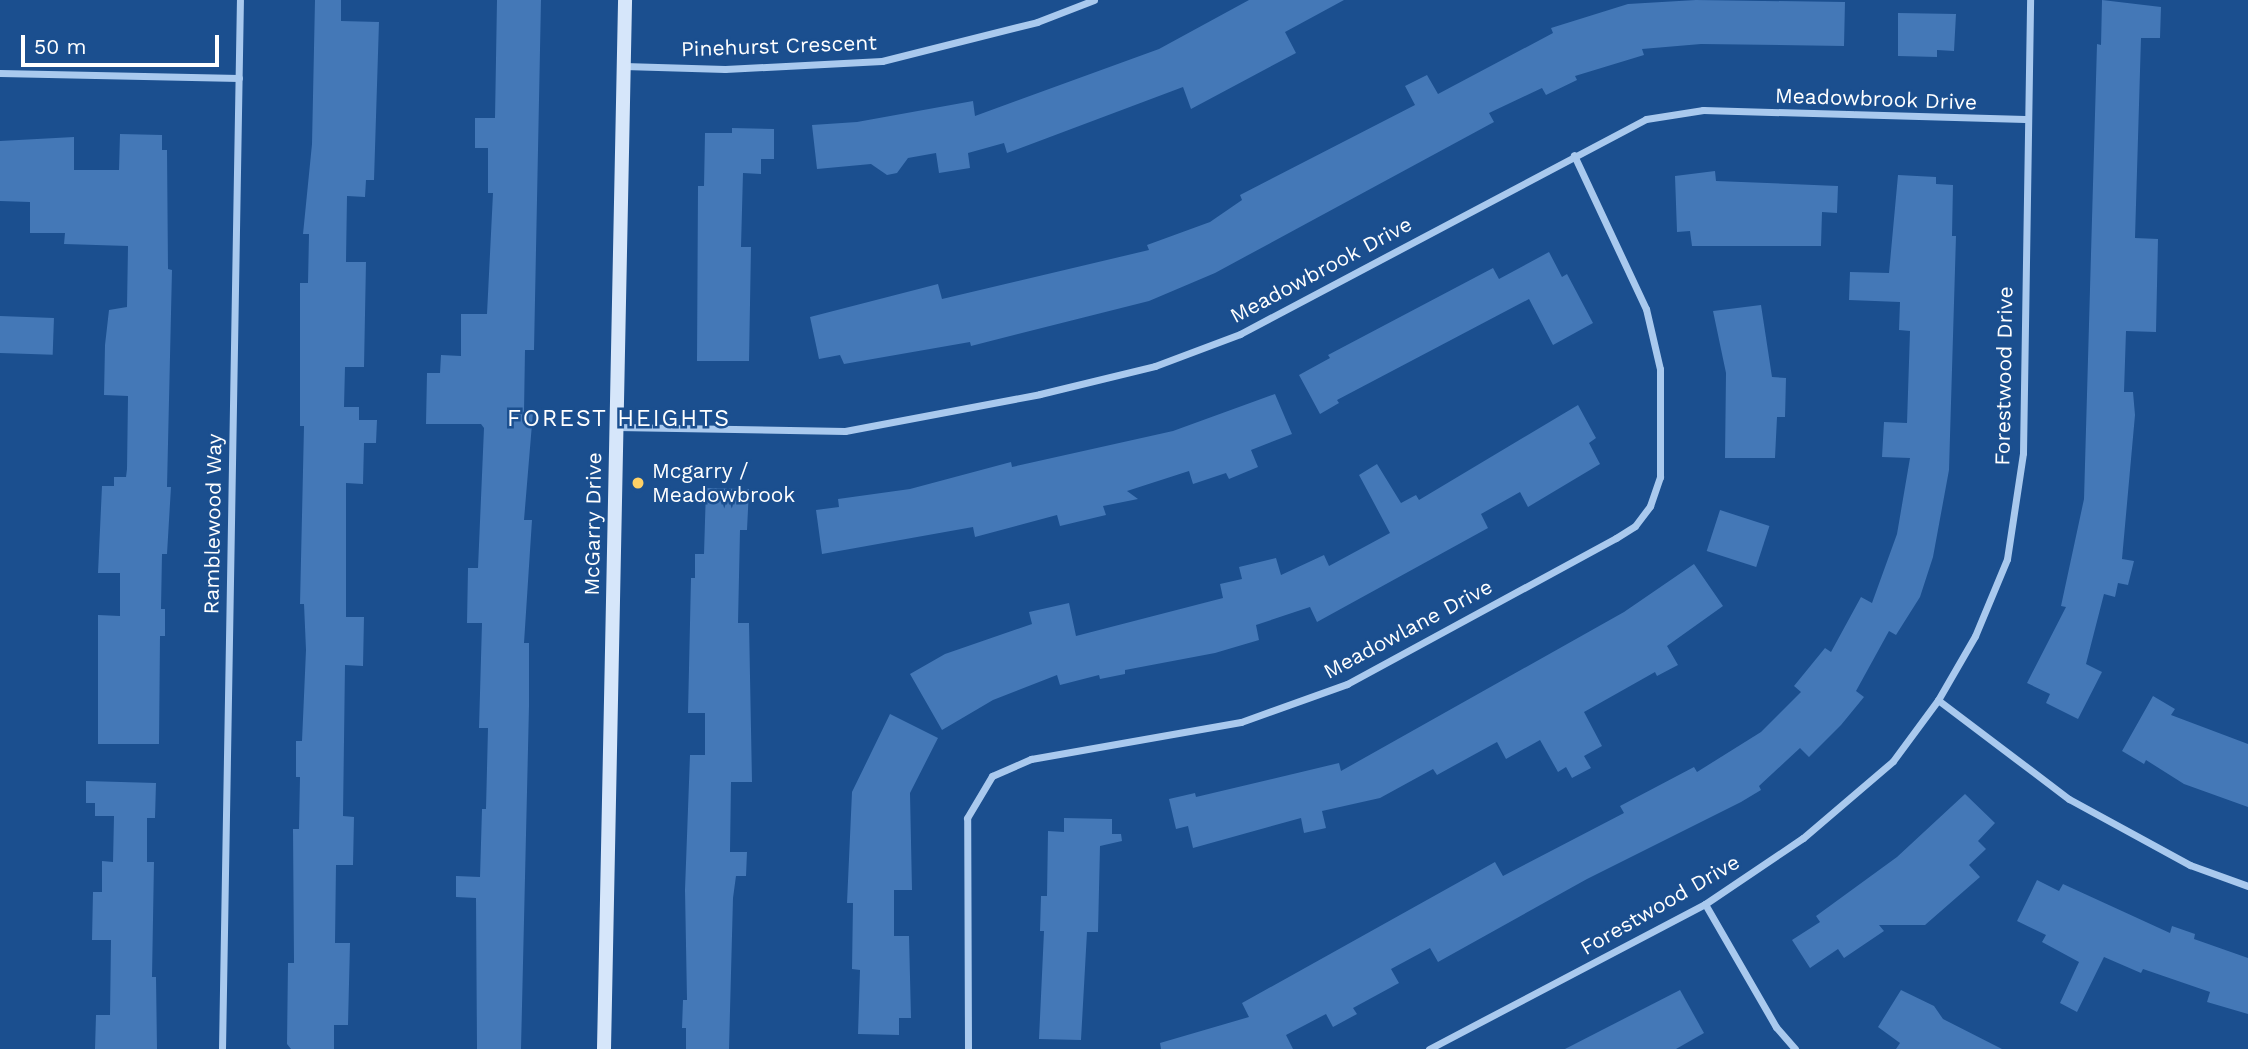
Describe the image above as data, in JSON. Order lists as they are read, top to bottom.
{
  "streets": {
    "street": [
      "Pinehurst Crescent",
      "Meadowbrook Drive",
      "Forestwood Drive",
      "Ramblewood Way",
      "McGarry Drive",
      "Meadowlane Drive"
    ]
  },
  "crossings": [
    ["Pinehurst Crescent", "McGarry Drive"],
    ["Meadowbrook Drive", "Forestwood Drive"],
    ["Meadowbrook Drive", "McGarry Drive"],
    ["Meadowbrook Drive", "Meadowlane Drive"]
  ],
  "districts": ["FOREST HEIGHTS"],
  "places": ["Mcgarry / Meadowbrook"],
  "scale_bar": "50 m"
}
